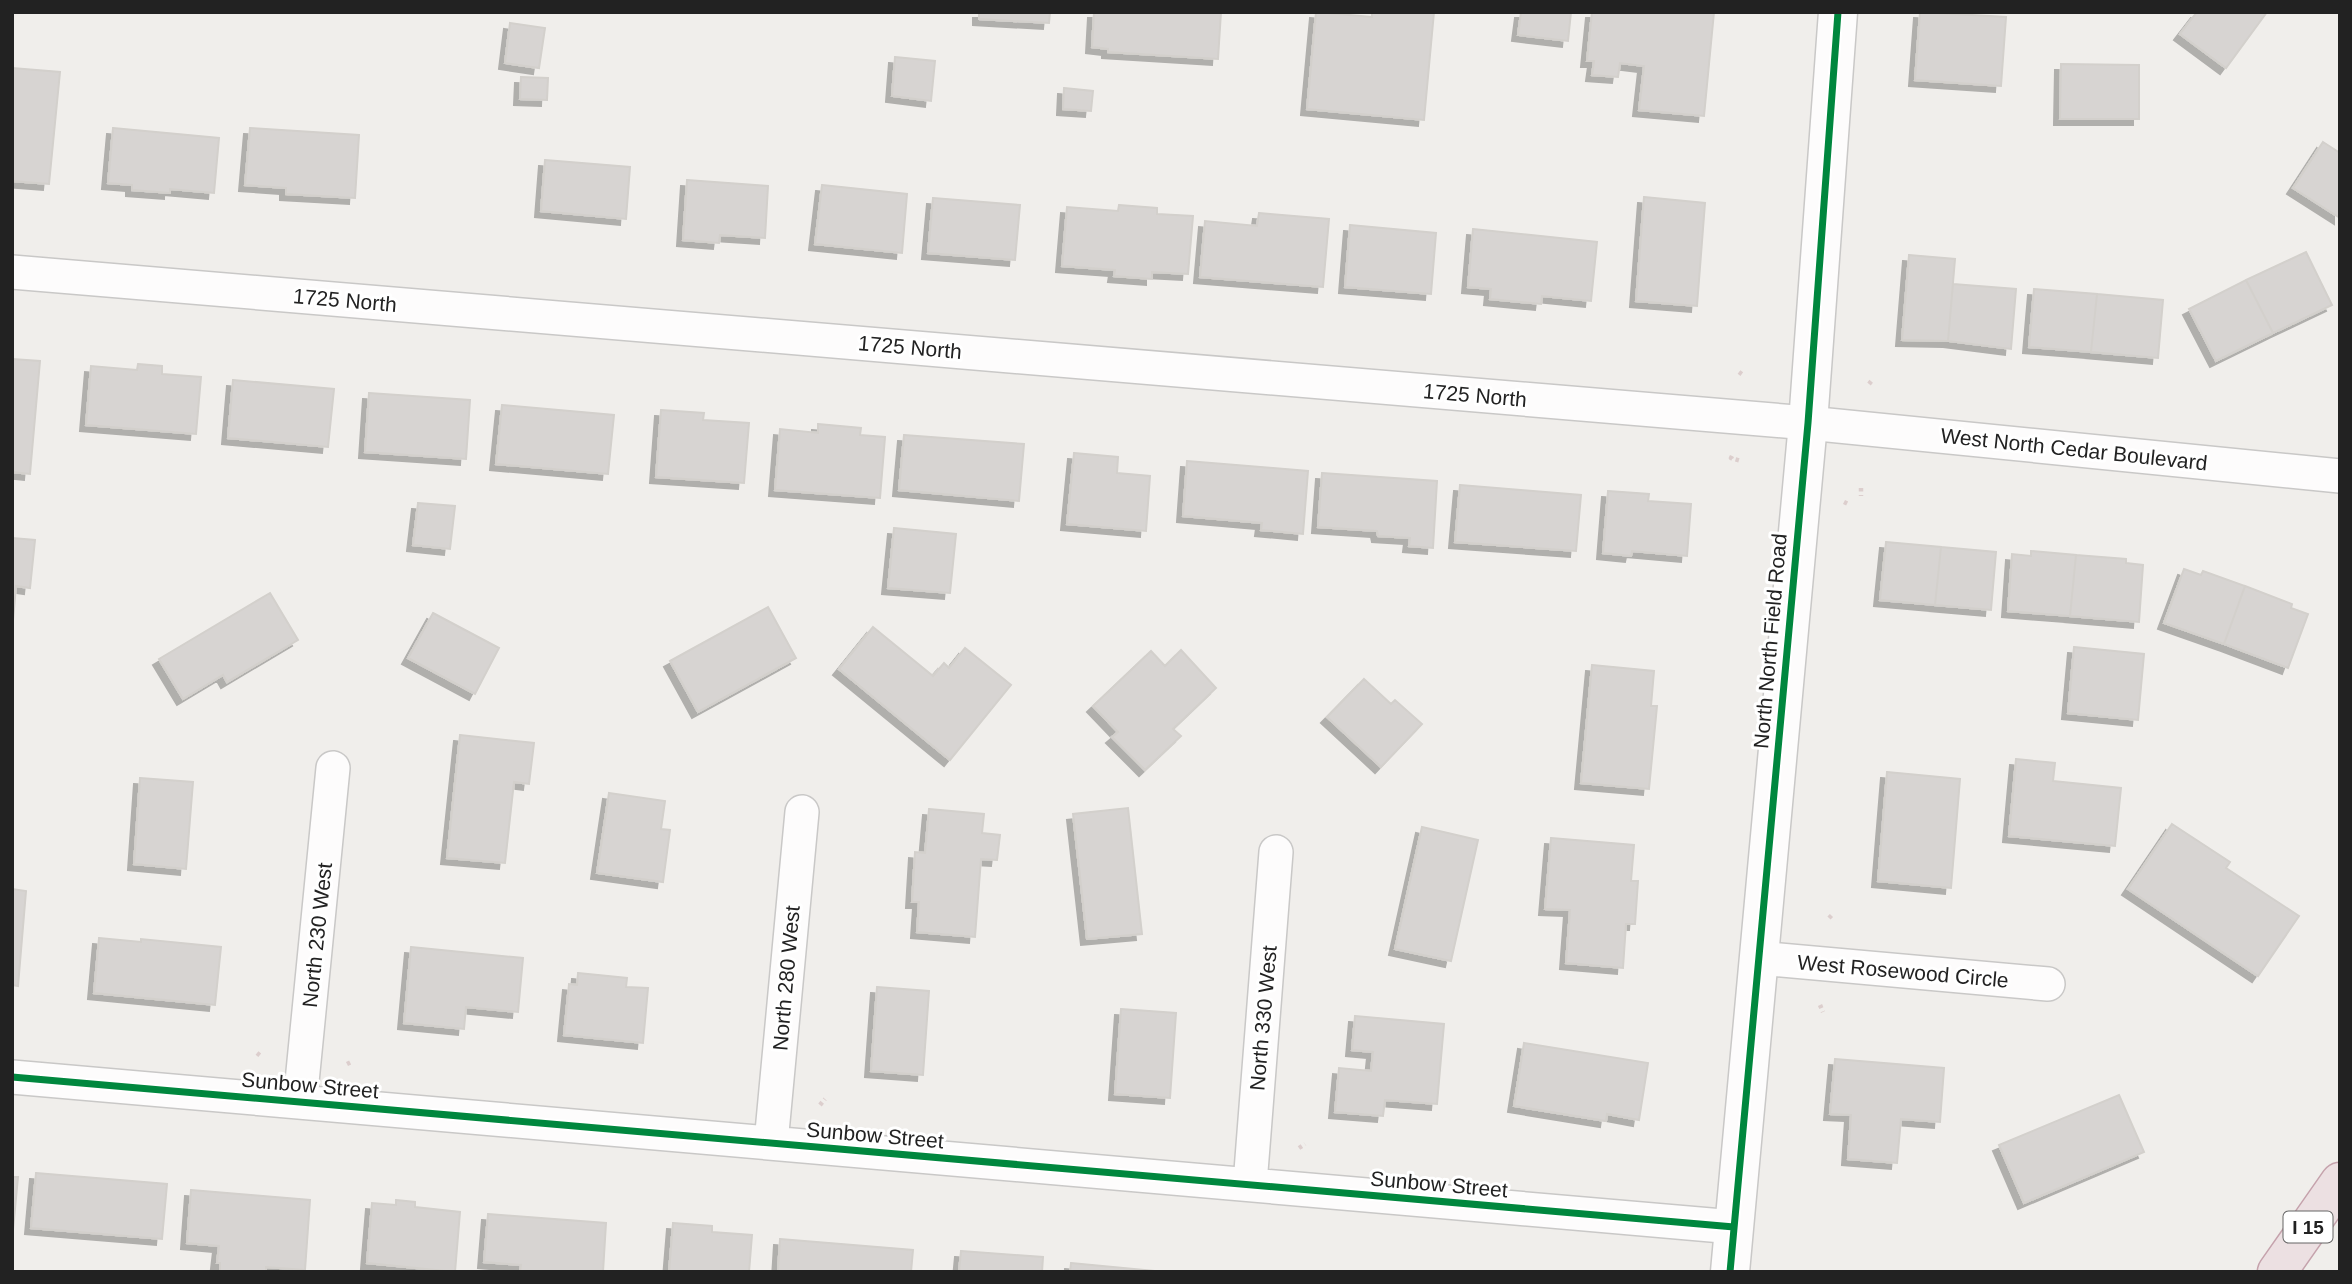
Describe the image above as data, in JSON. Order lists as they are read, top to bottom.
{
  "streets": {
    "highway": ["I 15"],
    "street": [
      "1725 North",
      "West North Cedar Boulevard",
      "North North Field Road",
      "North 230 West",
      "West Rosewood Circle",
      "North 280 West",
      "North 330 West",
      "Sunbow Street"
    ]
  },
  "crossings": [
    ["1725 North", "West North Cedar Boulevard"],
    ["1725 North", "North North Field Road"],
    ["West North Cedar Boulevard", "North North Field Road"],
    ["North North Field Road", "West Rosewood Circle"],
    ["North North Field Road", "Sunbow Street"],
    ["North 230 West", "Sunbow Street"],
    ["North 280 West", "Sunbow Street"],
    ["North 330 West", "Sunbow Street"]
  ]
}
